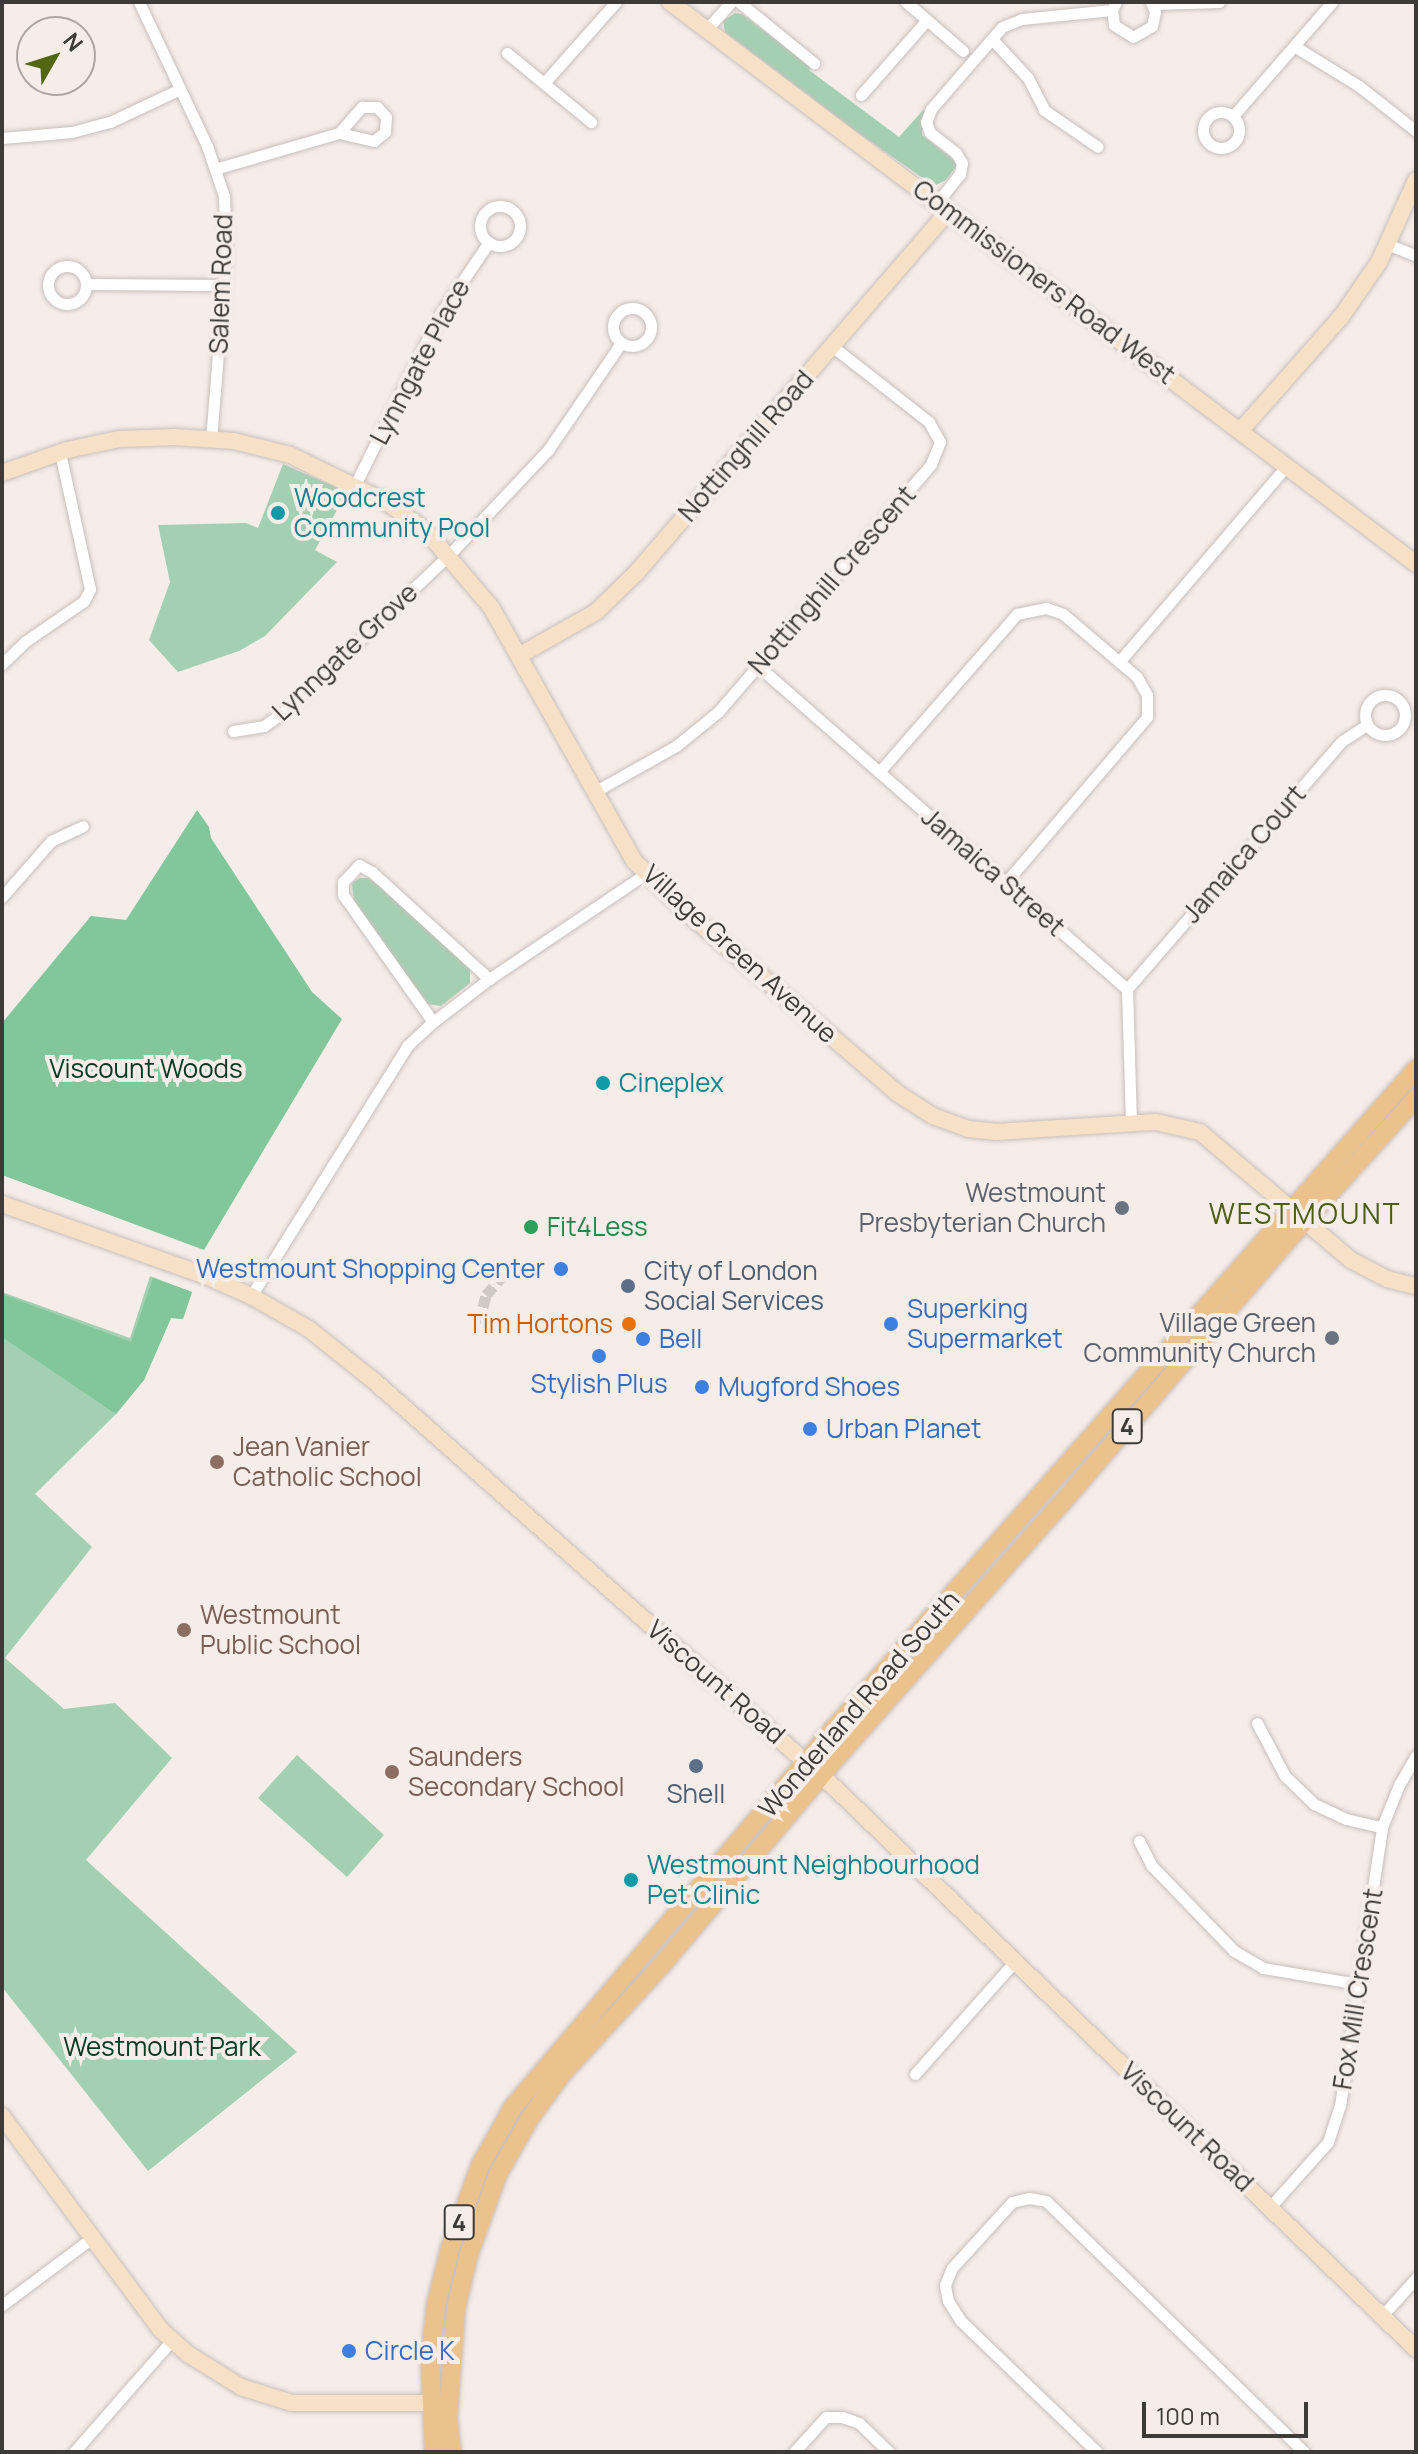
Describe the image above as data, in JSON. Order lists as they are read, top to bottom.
{
  "streets": {
    "main road": ["4", "Wonderland Road South"],
    "street": [
      "Commissioners Road West",
      "Salem Road",
      "Lynngate Place",
      "Nottinghill Road",
      "Nottinghill Crescent",
      "Lynngate Grove",
      "Jamaica Court",
      "Jamaica Street",
      "Village Green Avenue",
      "Viscount Road",
      "Fox Mill Crescent"
    ]
  },
  "crossings": [
    ["Commissioners Road West", "Nottinghill Road"],
    ["Salem Road", "Village Green Avenue"],
    ["Lynngate Place", "Village Green Avenue"],
    ["Nottinghill Road", "Nottinghill Crescent"],
    ["Nottinghill Road", "Village Green Avenue"],
    ["Nottinghill Crescent", "Jamaica Street"],
    ["Nottinghill Crescent", "Village Green Avenue"],
    ["Lynngate Grove", "Village Green Avenue"],
    ["Jamaica Court", "Jamaica Street"],
    ["Village Green Avenue", "Wonderland Road South"],
    ["Viscount Road", "Wonderland Road South"],
    ["Viscount Road", "Fox Mill Crescent"]
  ],
  "districts": ["WESTMOUNT"],
  "parks": ["Viscount Woods", "Westmount Park"],
  "places": [
    "Woodcrest Community Pool",
    "Cineplex",
    "Westmount Presbyterian Church",
    "Fit4Less",
    "Westmount Shopping Center",
    "City of London Social Services",
    "Tim Hortons",
    "Superking Supermarket",
    "Village Green Community Church",
    "Bell",
    "Stylish Plus",
    "Mugford Shoes",
    "Urban Planet",
    "Jean Vanier Catholic School",
    "Westmount Public School",
    "Shell",
    "Saunders Secondary School",
    "Westmount Neighbourhood Pet Clinic",
    "Circle K"
  ],
  "scale_bar": "100 m",
  "north": "top right"
}
